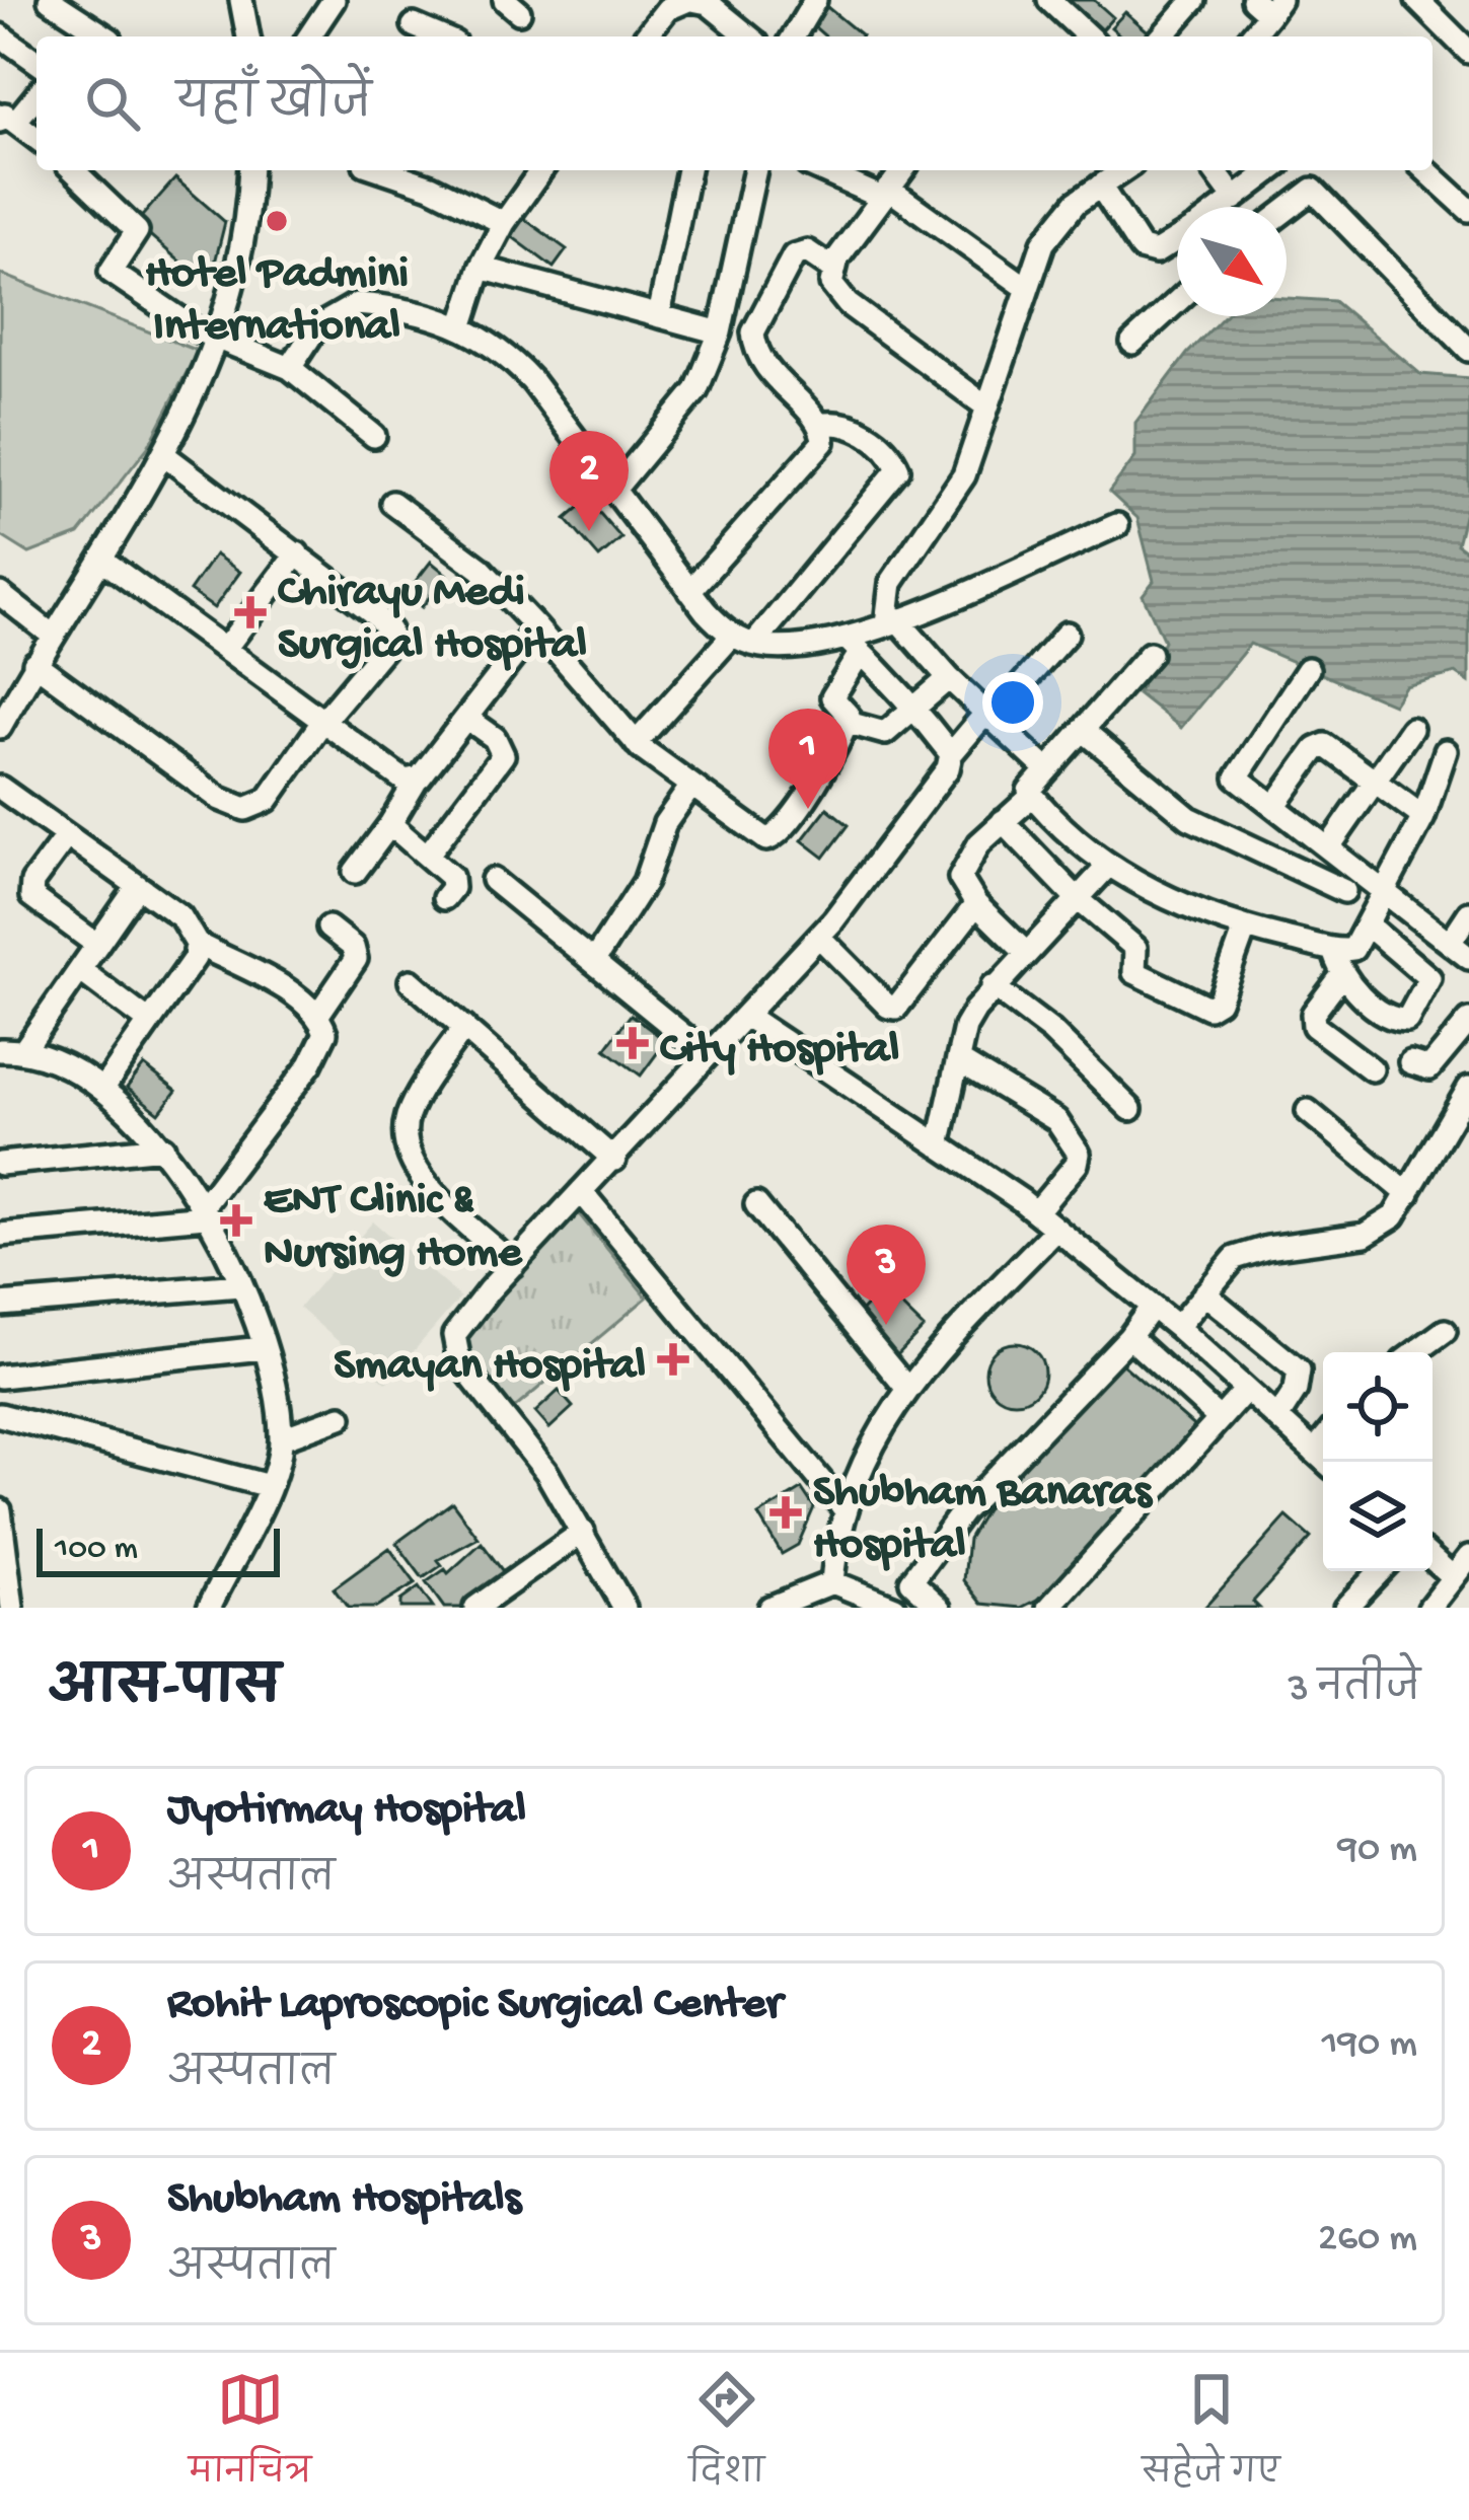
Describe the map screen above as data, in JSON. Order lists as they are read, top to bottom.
{
  "places": {
    "other": ["Hotel Padmini International"],
    "health": [
      "Chirayu Medi Surgical Hospital",
      "City Hospital",
      "ENT Clinic & Nursing Home",
      "Smayan Hospital",
      "Shubham Banaras Hospital"
    ]
  },
  "scale_bar": "100 m",
  "north": "bottom right",
  "page": {
    "search": "यहाँ खोजें",
    "pins": ["2", "1", "3"],
    "scale": "100 m",
    "heading": ["आस-पास", "3 नतीजे"],
    "list": [
      {
        "mark": "1",
        "name": "Jyotirmay Hospital",
        "note": "अस्पताल",
        "value": "90 m"
      },
      {
        "mark": "2",
        "name": "Rohit Laproscopic Surgical Center",
        "note": "अस्पताल",
        "value": "190 m"
      },
      {
        "mark": "3",
        "name": "Shubham Hospitals",
        "note": "अस्पताल",
        "value": "260 m"
      }
    ],
    "nav": ["मानचित्र", "दिशा", "सहेजे गए"]
  }
}
